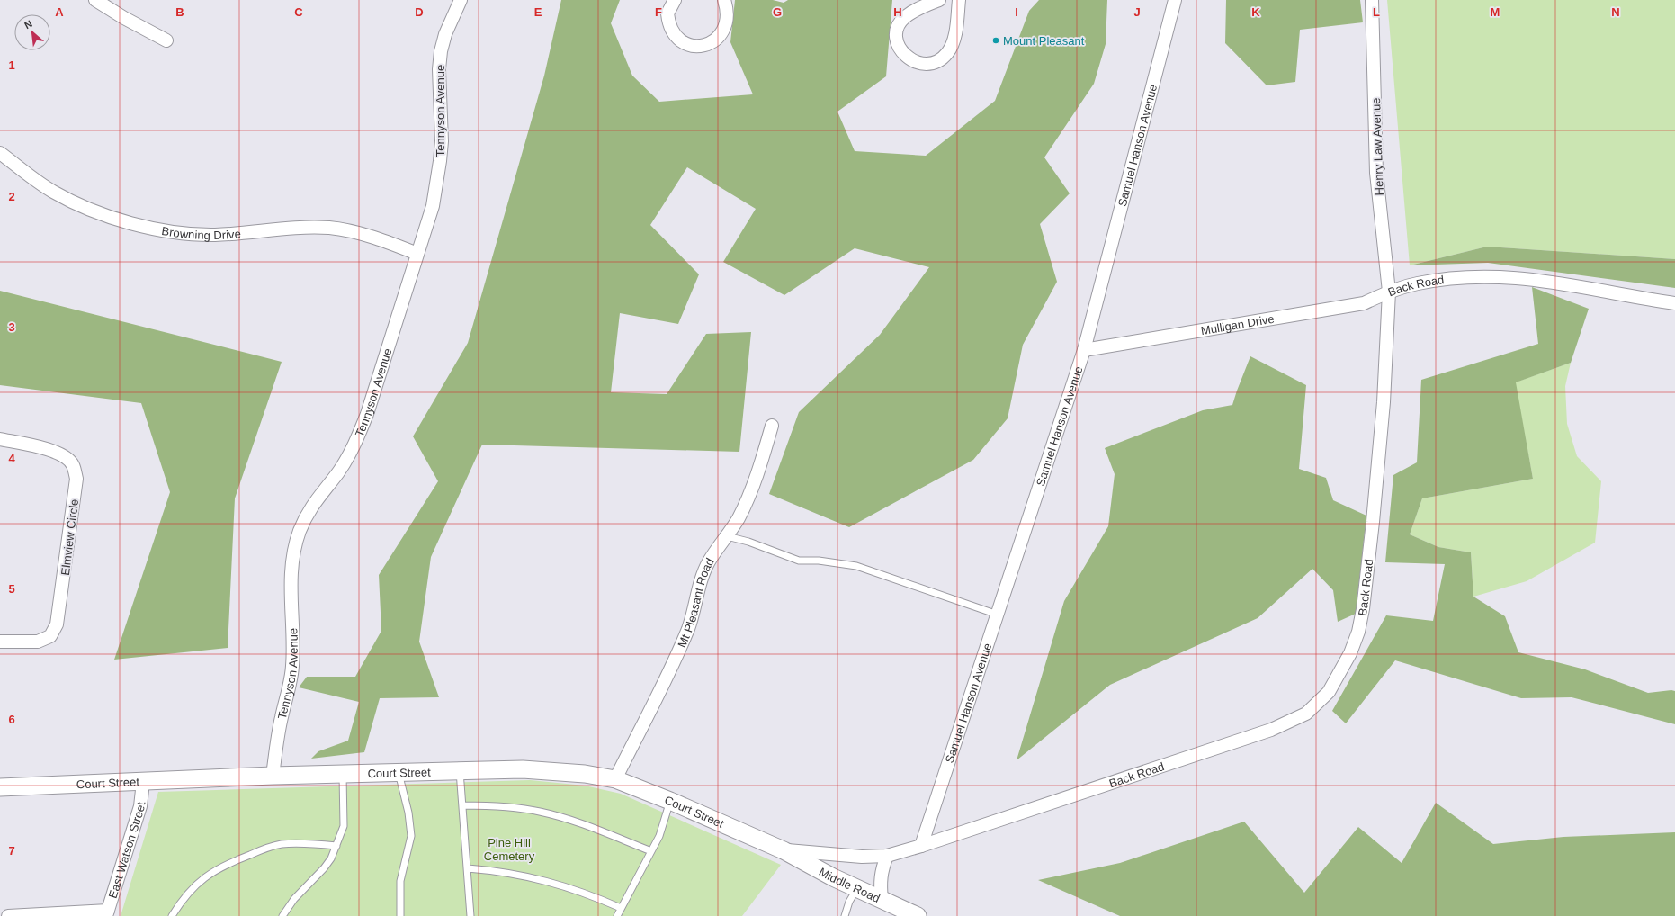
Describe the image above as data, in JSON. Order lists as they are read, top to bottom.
{
  "streets": {
    "street": [
      "Tennyson Avenue",
      "Samuel Hanson Avenue",
      "Henry Law Avenue",
      "Browning Drive",
      "Back Road",
      "Mulligan Drive",
      "Elmview Circle",
      "Mt Pleasant Road",
      "Court Street",
      "East Watson Street",
      "Middle Road"
    ]
  },
  "crossings": [
    ["Tennyson Avenue", "Browning Drive"],
    ["Tennyson Avenue", "Court Street"],
    ["Samuel Hanson Avenue", "Back Road"],
    ["Samuel Hanson Avenue", "Mulligan Drive"],
    ["Henry Law Avenue", "Back Road"],
    ["Henry Law Avenue", "Mulligan Drive"],
    ["Back Road", "Mulligan Drive"],
    ["Back Road", "Court Street"],
    ["Back Road", "Middle Road"],
    ["Mt Pleasant Road", "Court Street"],
    ["Court Street", "East Watson Street"],
    ["Court Street", "Middle Road"]
  ],
  "parks": ["Pine Hill Cemetery"],
  "places": ["Mount Pleasant"],
  "north": "top left",
  "grid": {
    "columns": [
      "A",
      "B",
      "C",
      "D",
      "E",
      "F",
      "G",
      "H",
      "I",
      "J",
      "K",
      "L",
      "M",
      "N"
    ],
    "rows": [
      "1",
      "2",
      "3",
      "4",
      "5",
      "6",
      "7"
    ]
  }
}
